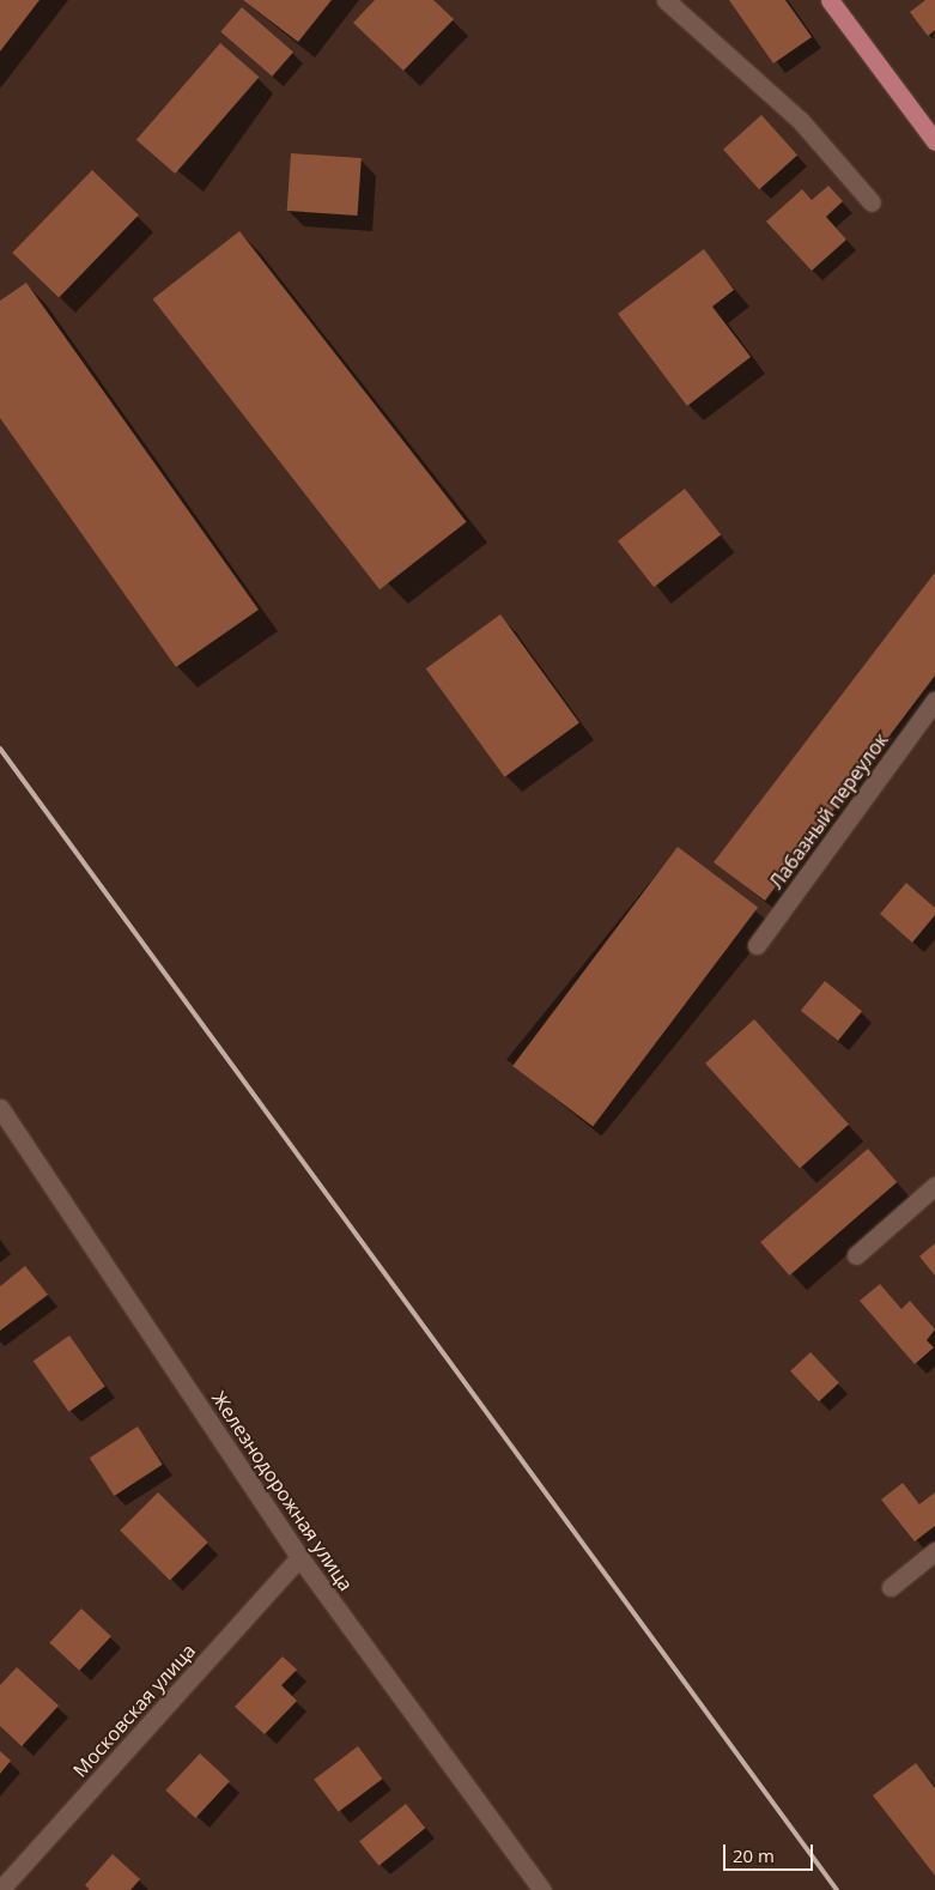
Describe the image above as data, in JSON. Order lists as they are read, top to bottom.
{
  "streets": {
    "street": ["Лабазный переулок", "Железнодорожная улица", "Московская улица"]
  },
  "crossings": [
    ["Железнодорожная улица", "Московская улица"]
  ],
  "scale_bar": "20 m"
}
